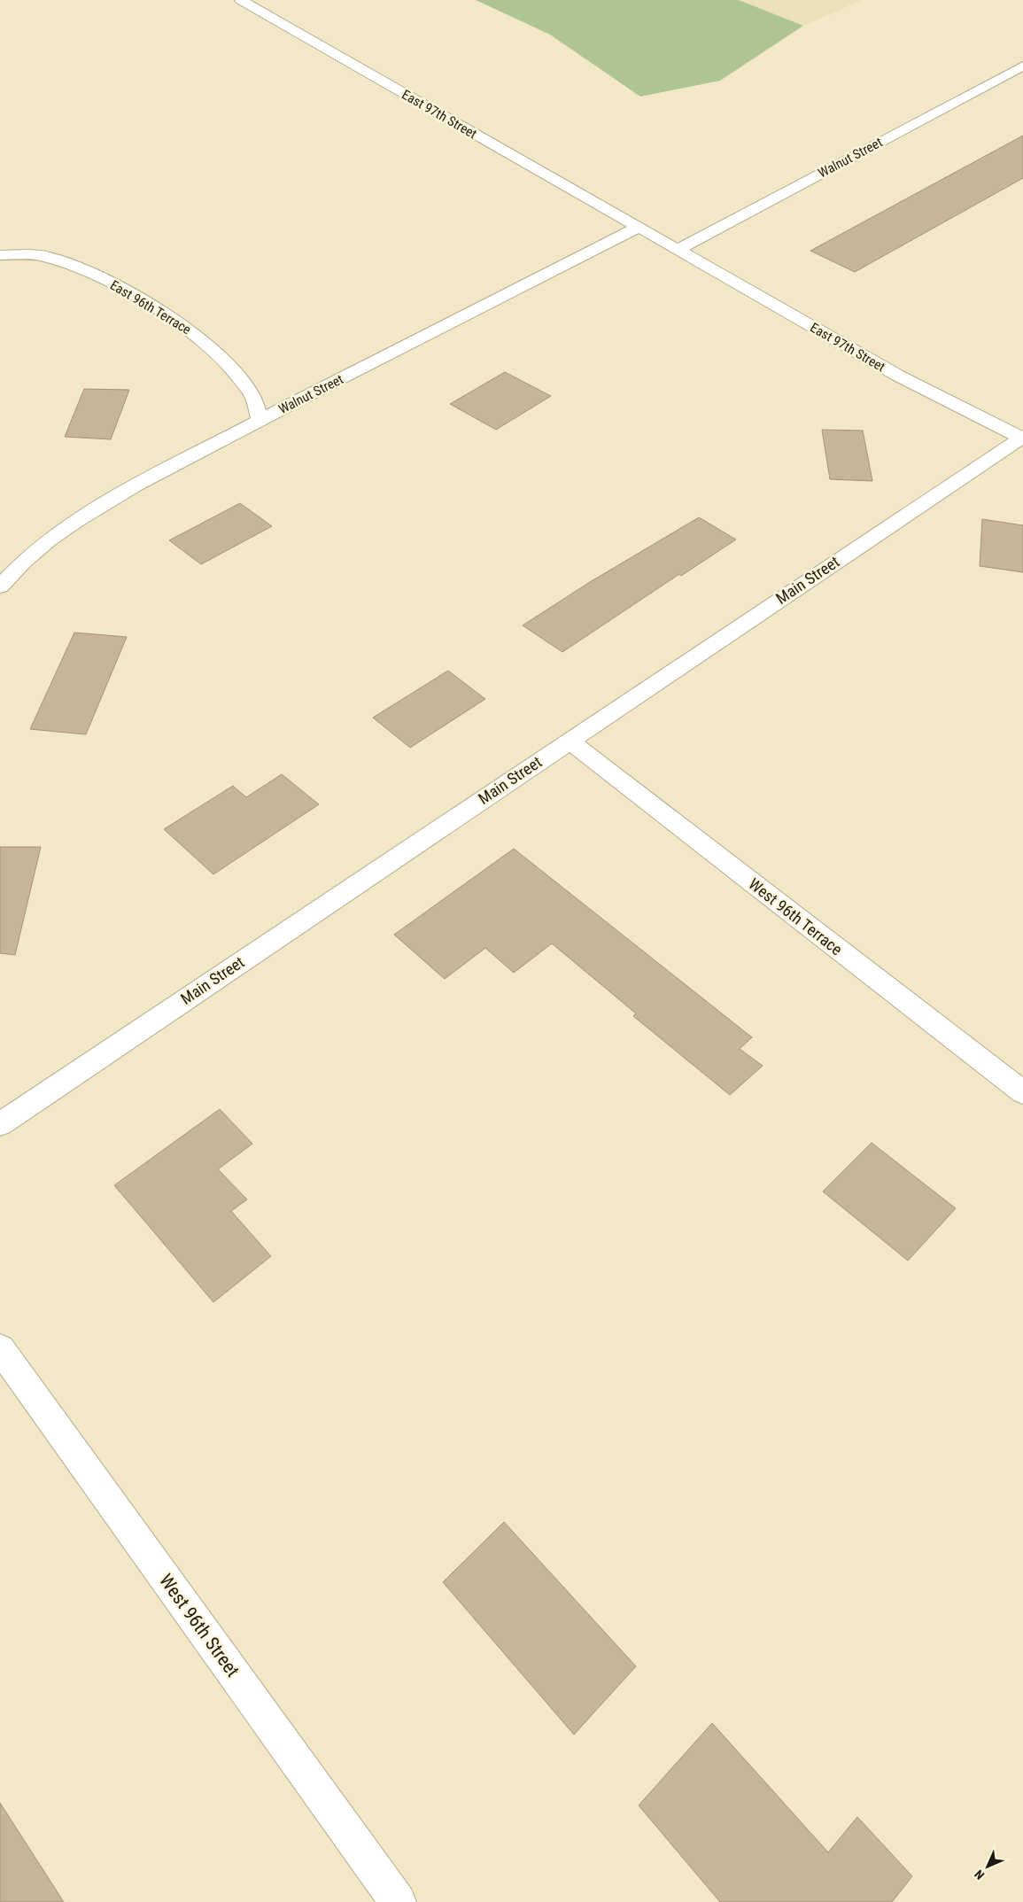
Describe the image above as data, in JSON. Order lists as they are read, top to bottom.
{
  "streets": {
    "street": [
      "East 97th Street",
      "Walnut Street",
      "East 96th Terrace",
      "Main Street",
      "West 96th Terrace",
      "West 96th Street"
    ]
  },
  "crossings": [
    ["East 97th Street", "Walnut Street"],
    ["East 97th Street", "Main Street"],
    ["Walnut Street", "East 96th Terrace"],
    ["Main Street", "West 96th Terrace"]
  ],
  "north": "bottom left"
}
